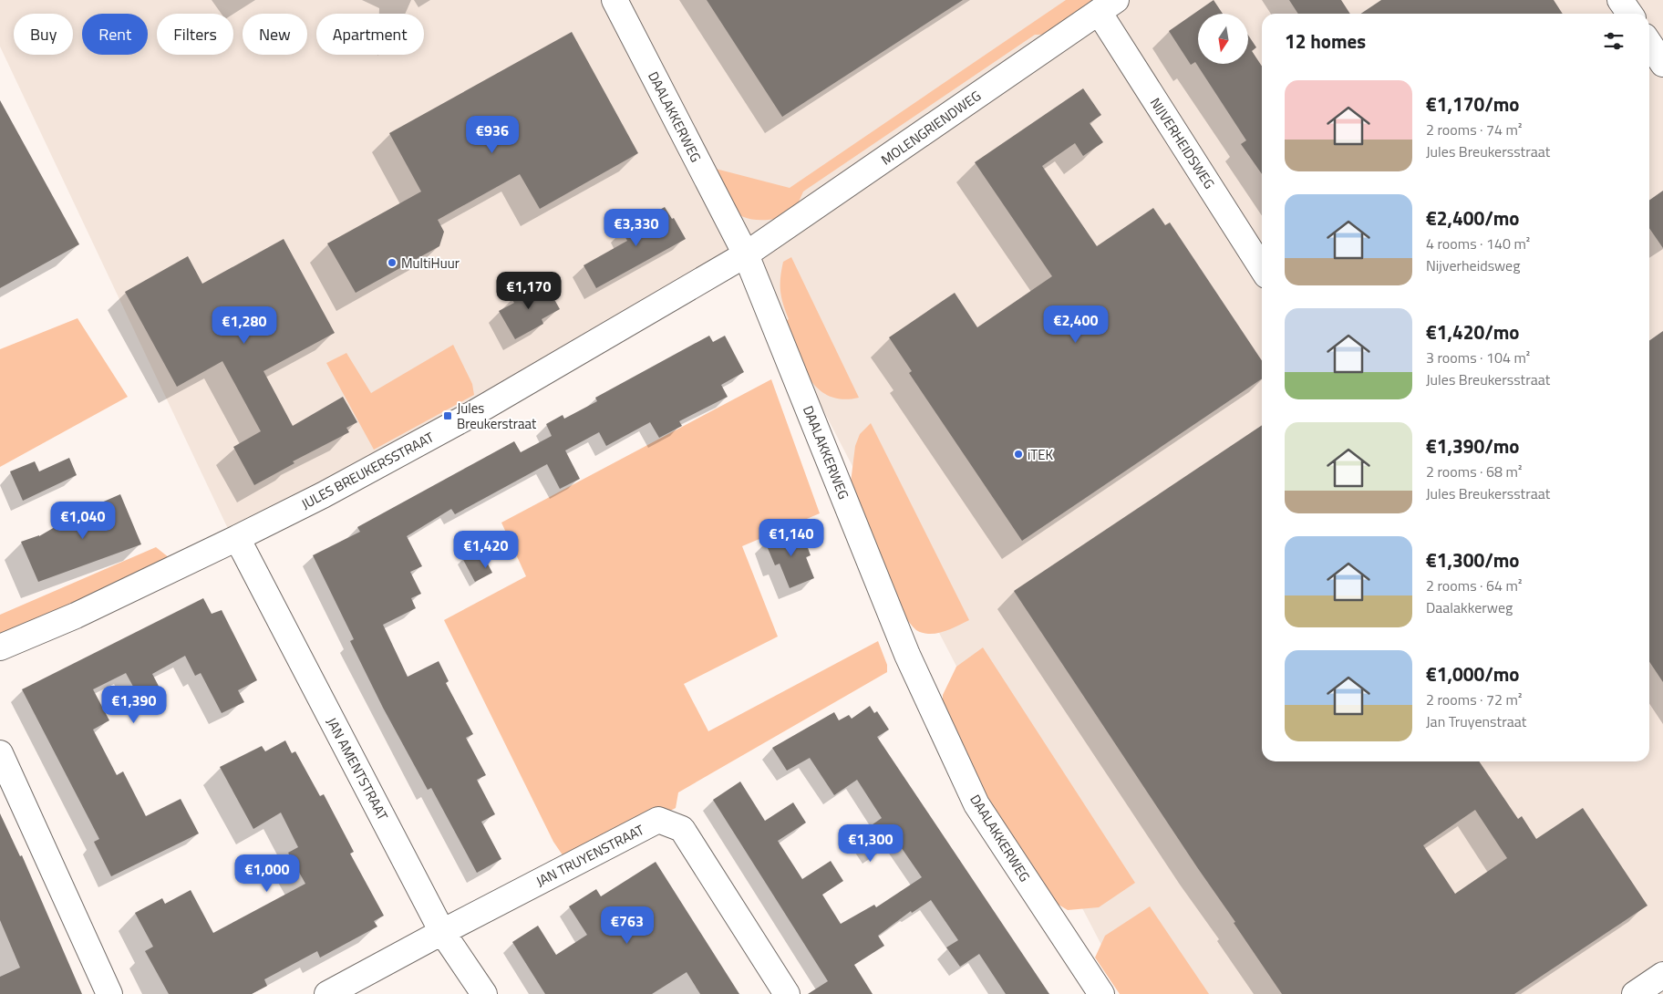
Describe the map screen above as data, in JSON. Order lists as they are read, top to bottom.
{
  "streets": {
    "street": [
      "DAALAKKERWEG",
      "MOLENGRIENDWEG",
      "NIJVERHEIDSWEG",
      "JULES BREUKERSSTRAAT",
      "JAN AMENTSTRAAT",
      "JAN TRUYENSTRAAT"
    ]
  },
  "crossings": [
    ["DAALAKKERWEG", "MOLENGRIENDWEG"],
    ["DAALAKKERWEG", "JULES BREUKERSSTRAAT"],
    ["MOLENGRIENDWEG", "NIJVERHEIDSWEG"],
    ["MOLENGRIENDWEG", "JULES BREUKERSSTRAAT"],
    ["JULES BREUKERSSTRAAT", "JAN AMENTSTRAAT"],
    ["JAN AMENTSTRAAT", "JAN TRUYENSTRAAT"]
  ],
  "places": {
    "other": ["MultiHuur", "iTEK"],
    "transit": ["Jules Breukerstraat"]
  },
  "north": "bottom",
  "page": {
    "chip": [
      "Buy",
      "Rent",
      "Filters",
      "New",
      "Apartment"
    ],
    "heading": "12 homes",
    "list": [
      {
        "name": "€1,170/mo",
        "note": "2 rooms · 74 m² · Jules Breukersstraat"
      },
      {
        "name": "€2,400/mo",
        "note": "4 rooms · 140 m² · Nijverheidsweg"
      },
      {
        "name": "€1,420/mo",
        "note": "3 rooms · 104 m² · Jules Breukersstraat"
      },
      {
        "name": "€1,390/mo",
        "note": "2 rooms · 68 m² · Jules Breukersstraat"
      },
      {
        "name": "€1,300/mo",
        "note": "2 rooms · 64 m² · Daalakkerweg"
      },
      {
        "name": "€1,000/mo",
        "note": "2 rooms · 72 m² · Jan Truyenstraat"
      }
    ],
    "price": [
      "€936",
      "€3,330",
      "€1,170",
      "€2,400",
      "€1,280",
      "€1,040",
      "€1,140",
      "€1,420",
      "€1,390",
      "€1,300",
      "€1,000",
      "€763"
    ]
  }
}
